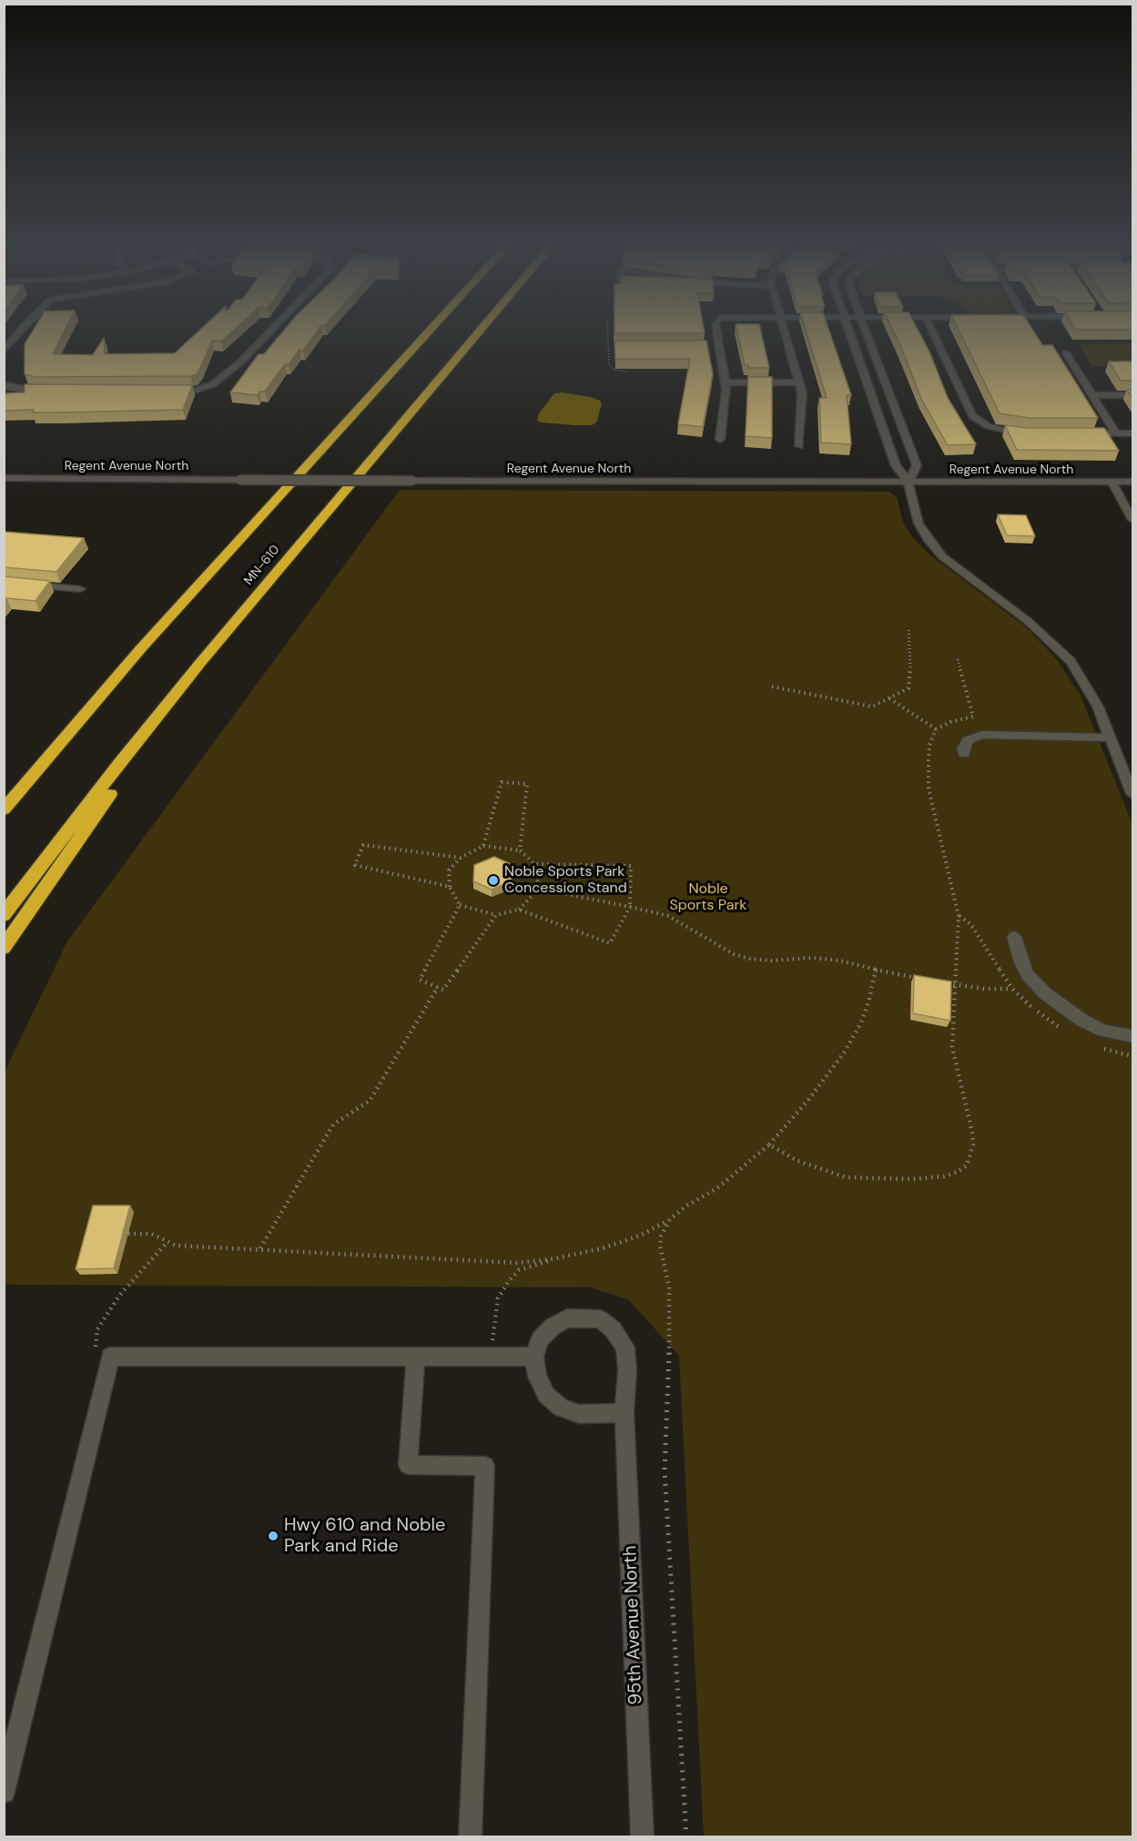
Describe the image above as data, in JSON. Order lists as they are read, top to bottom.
{
  "streets": {
    "highway": ["MN-610"],
    "street": ["Regent Avenue North", "95th Avenue North"]
  },
  "parks": ["Noble Sports Park"],
  "places": ["Noble Sports Park Concession Stand", "Hwy 610 and Noble Park and Ride"]
}
